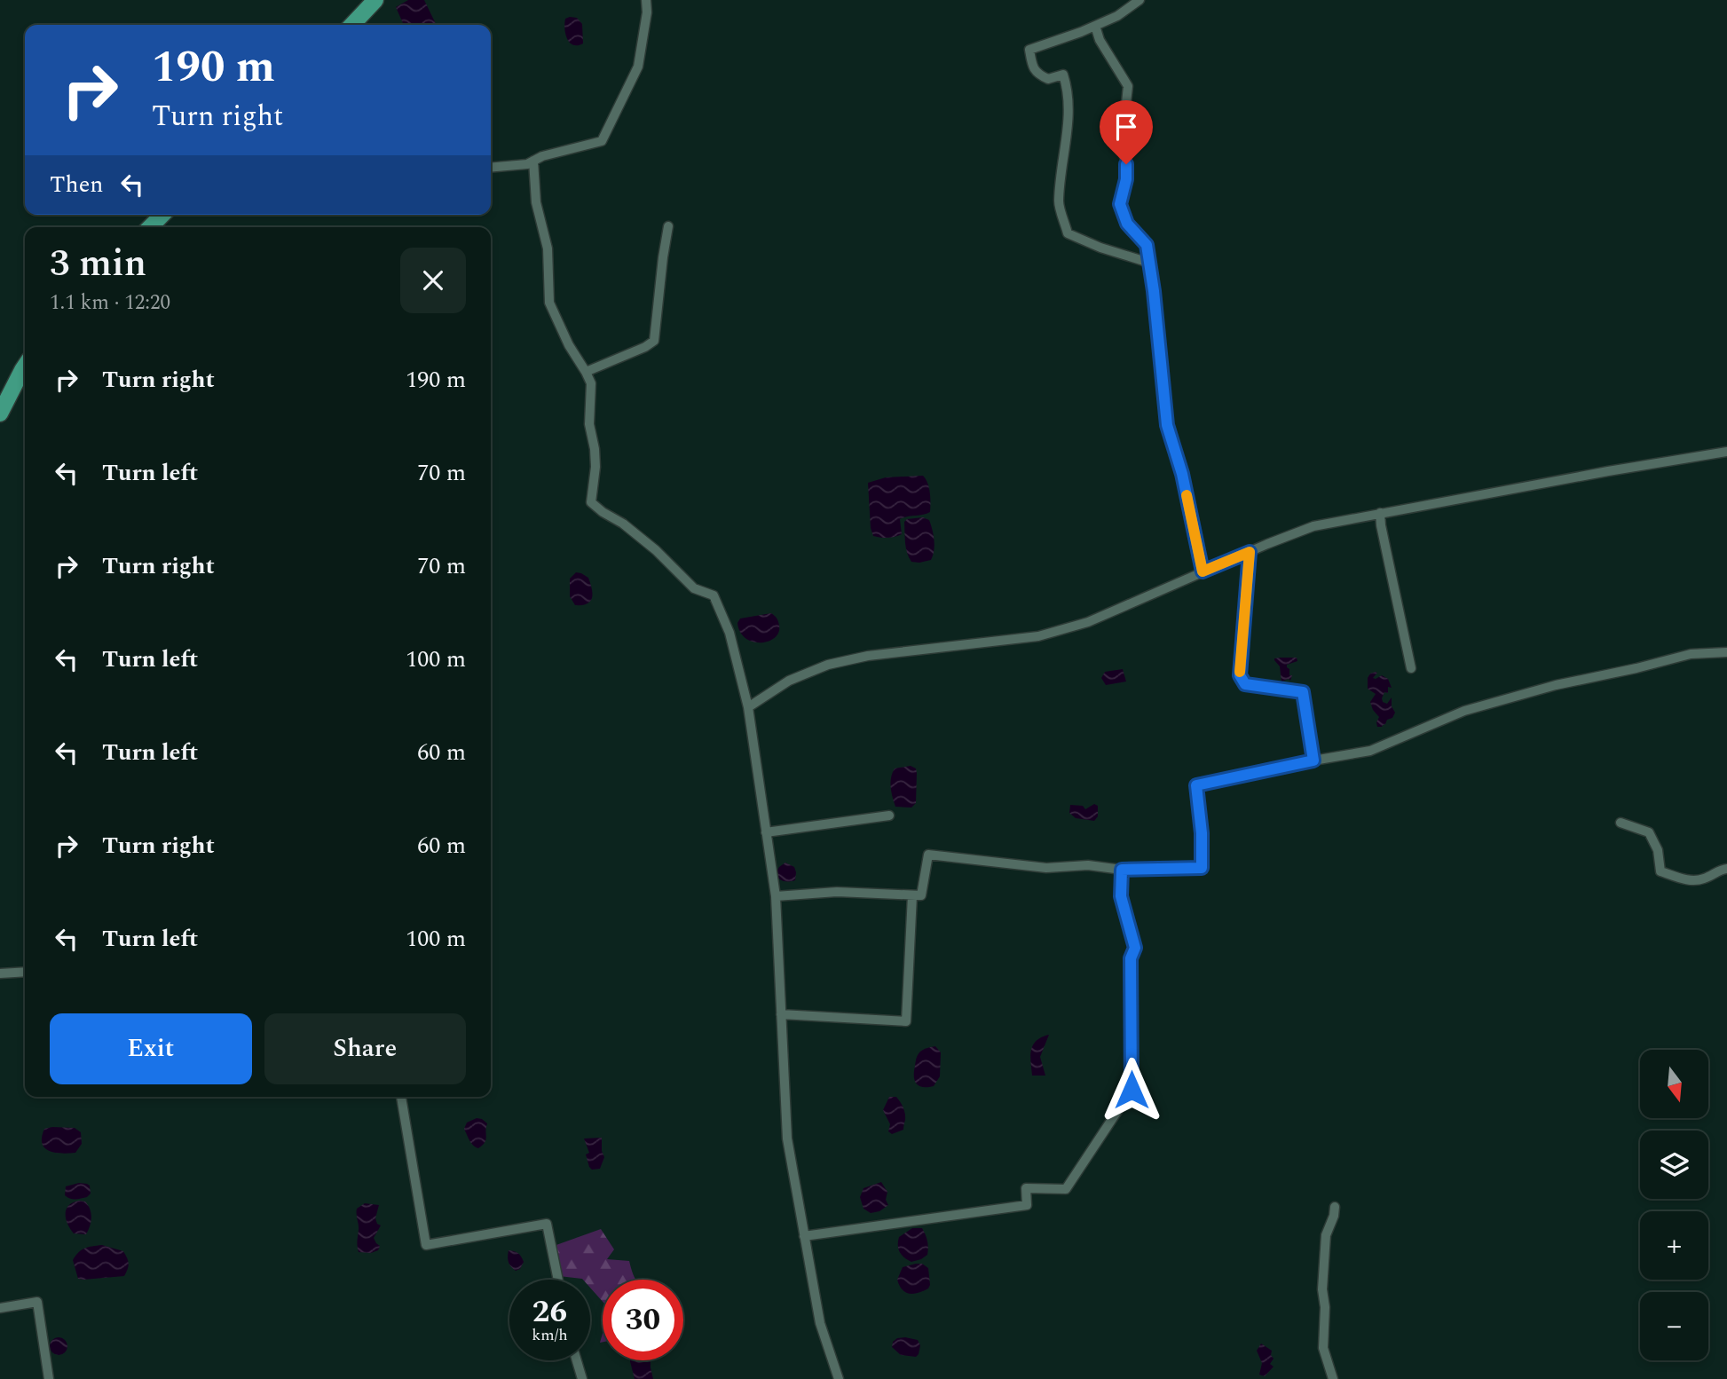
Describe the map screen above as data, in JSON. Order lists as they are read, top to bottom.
{
  "north": "bottom",
  "page": {
    "turn": ["190 m", "Turn right"],
    "then": "Then",
    "heading": ["3 min", "1.1 km · 12:20"],
    "list": [
      {
        "name": "Turn right",
        "value": "190 m"
      },
      {
        "name": "Turn left",
        "value": "70 m"
      },
      {
        "name": "Turn right",
        "value": "70 m"
      },
      {
        "name": "Turn left",
        "value": "100 m"
      },
      {
        "name": "Turn left",
        "value": "60 m"
      },
      {
        "name": "Turn right",
        "value": "60 m"
      },
      {
        "name": "Turn left",
        "value": "100 m"
      }
    ],
    "buttons": ["Exit", "Share"],
    "map_buttons": ["+", "−"],
    "speed": "26 km/h",
    "limit": "30"
  }
}
